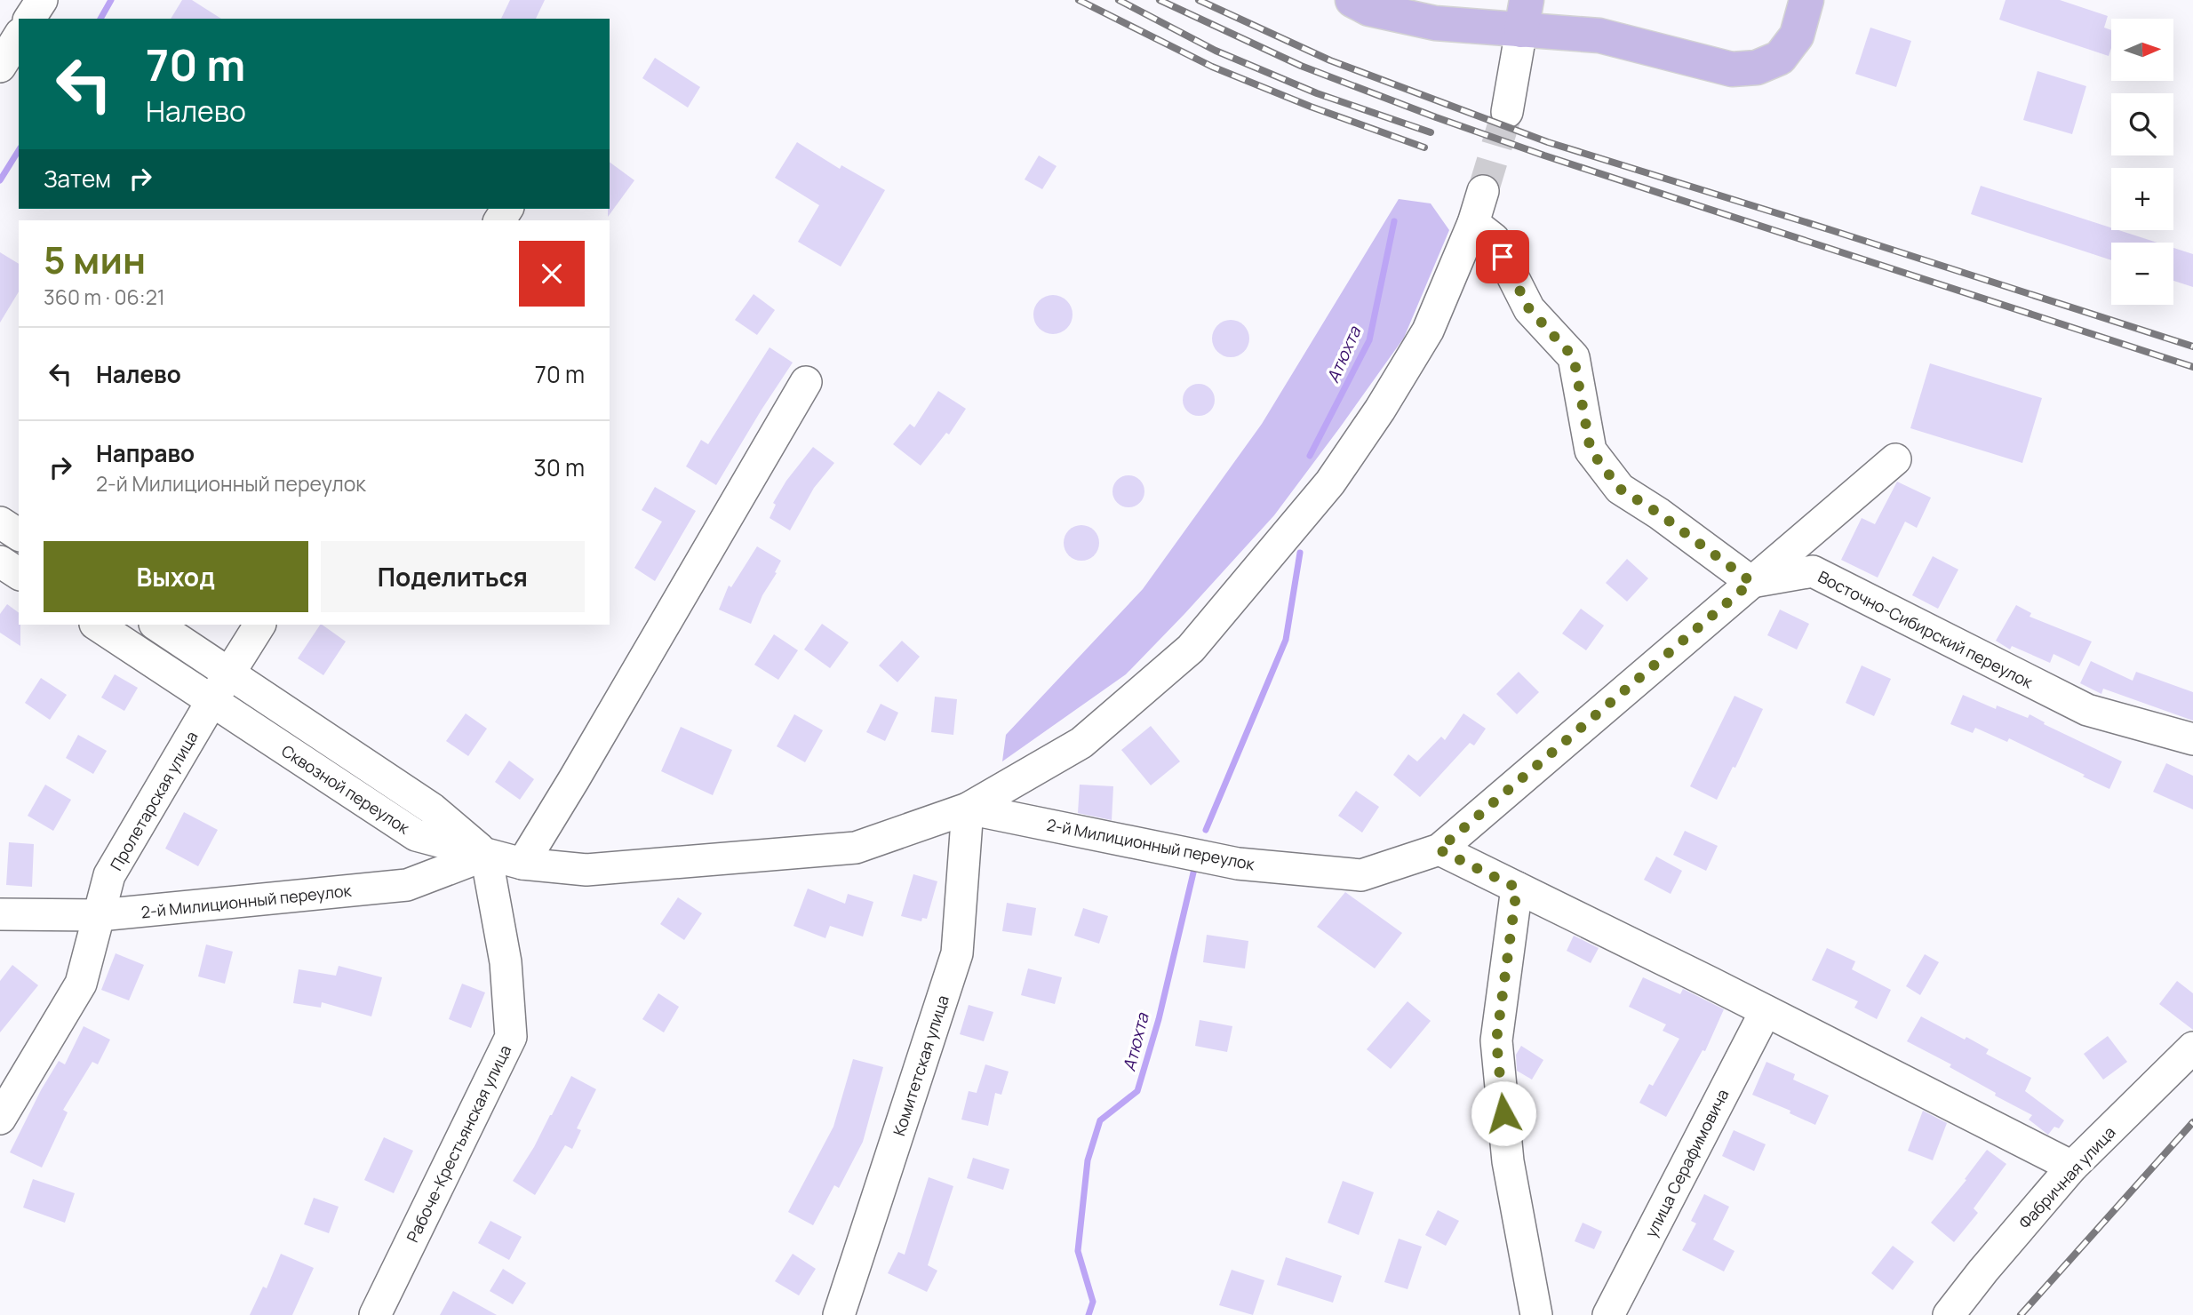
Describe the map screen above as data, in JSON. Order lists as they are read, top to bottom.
{
  "streets": {
    "street": [
      "Восточно-Сибирский переулок",
      "Сквозной переулок",
      "Пролетарская улица",
      "2-й Милиционный переулок",
      "Комитетская улица",
      "Рабоче-Крестьянская улица",
      "улица Серафимовича",
      "Фабричная улица"
    ]
  },
  "crossings": [
    ["Восточно-Сибирский переулок", "2-й Милиционный переулок"],
    ["Сквозной переулок", "Пролетарская улица"],
    ["Сквозной переулок", "2-й Милиционный переулок"],
    ["Сквозной переулок", "Рабоче-Крестьянская улица"],
    ["Пролетарская улица", "2-й Милиционный переулок"],
    ["2-й Милиционный переулок", "Комитетская улица"],
    ["2-й Милиционный переулок", "Рабоче-Крестьянская улица"]
  ],
  "water": ["Атюхта"],
  "north": "right",
  "page": {
    "map_buttons": ["+", "−"],
    "turn": ["70 m", "Налево"],
    "then": "Затем",
    "heading": ["5 мин", "360 m · 06:21"],
    "list": [
      {
        "name": "Налево",
        "value": "70 m"
      },
      {
        "name": "Направо",
        "note": "2-й Милиционный переулок",
        "value": "30 m"
      }
    ],
    "buttons": ["Выход", "Поделиться"]
  }
}
